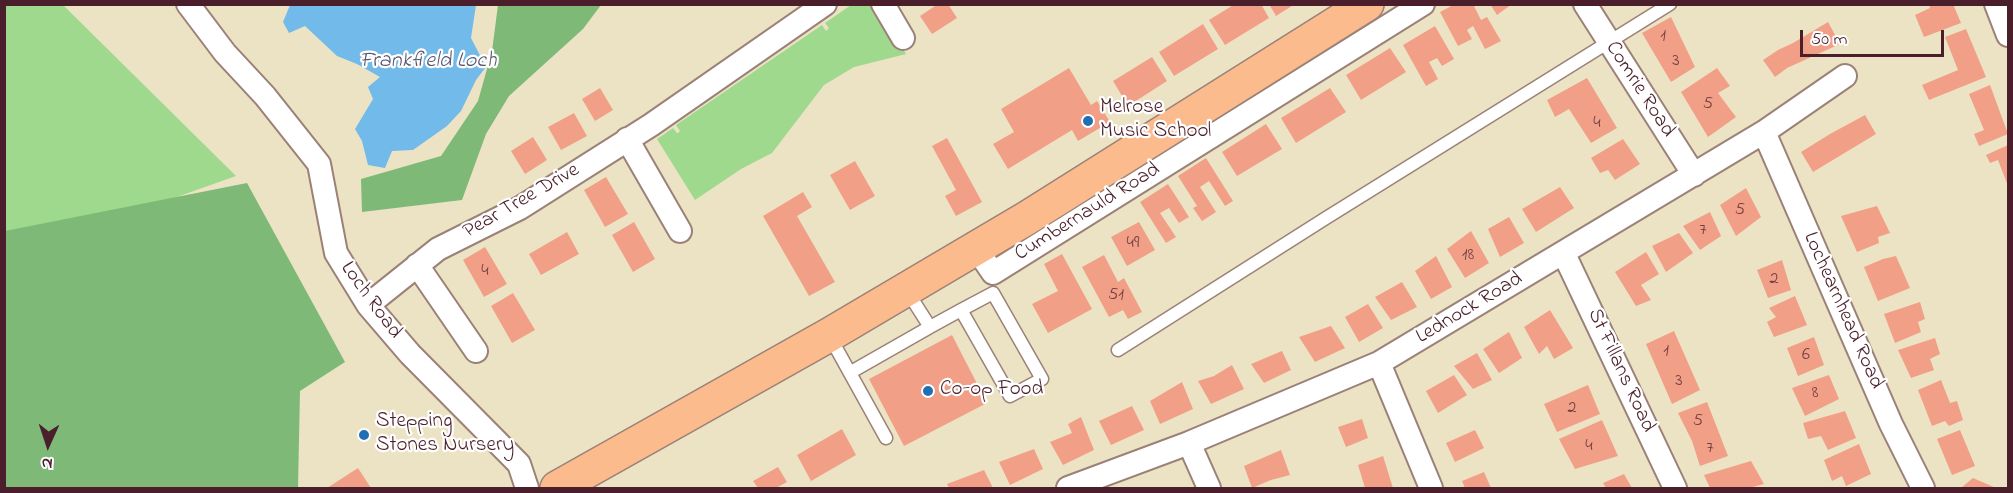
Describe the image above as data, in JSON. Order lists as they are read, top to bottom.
{
  "streets": {
    "main road": ["Cumbernauld Road"],
    "street": [
      "Comrie Road",
      "Pear Tree Drive",
      "Loch Road",
      "Lednock Road",
      "Lochearnhead Road",
      "St Fillans Road"
    ]
  },
  "crossings": [
    ["Comrie Road", "Lednock Road"],
    ["Pear Tree Drive", "Loch Road"],
    ["Lednock Road", "Lochearnhead Road"],
    ["Lednock Road", "St Fillans Road"]
  ],
  "water": ["Frankfield Loch"],
  "places": ["Melrose Music School", "Co-op Food", "Stepping Stones Nursery"],
  "house_numbers": [
    "1",
    "3",
    "5",
    "4",
    "5",
    "7",
    "49",
    "18",
    "4",
    "2",
    "51",
    "1",
    "6",
    "3",
    "8",
    "2",
    "5",
    "4",
    "7"
  ],
  "scale_bar": "50 m",
  "north": "bottom"
}
